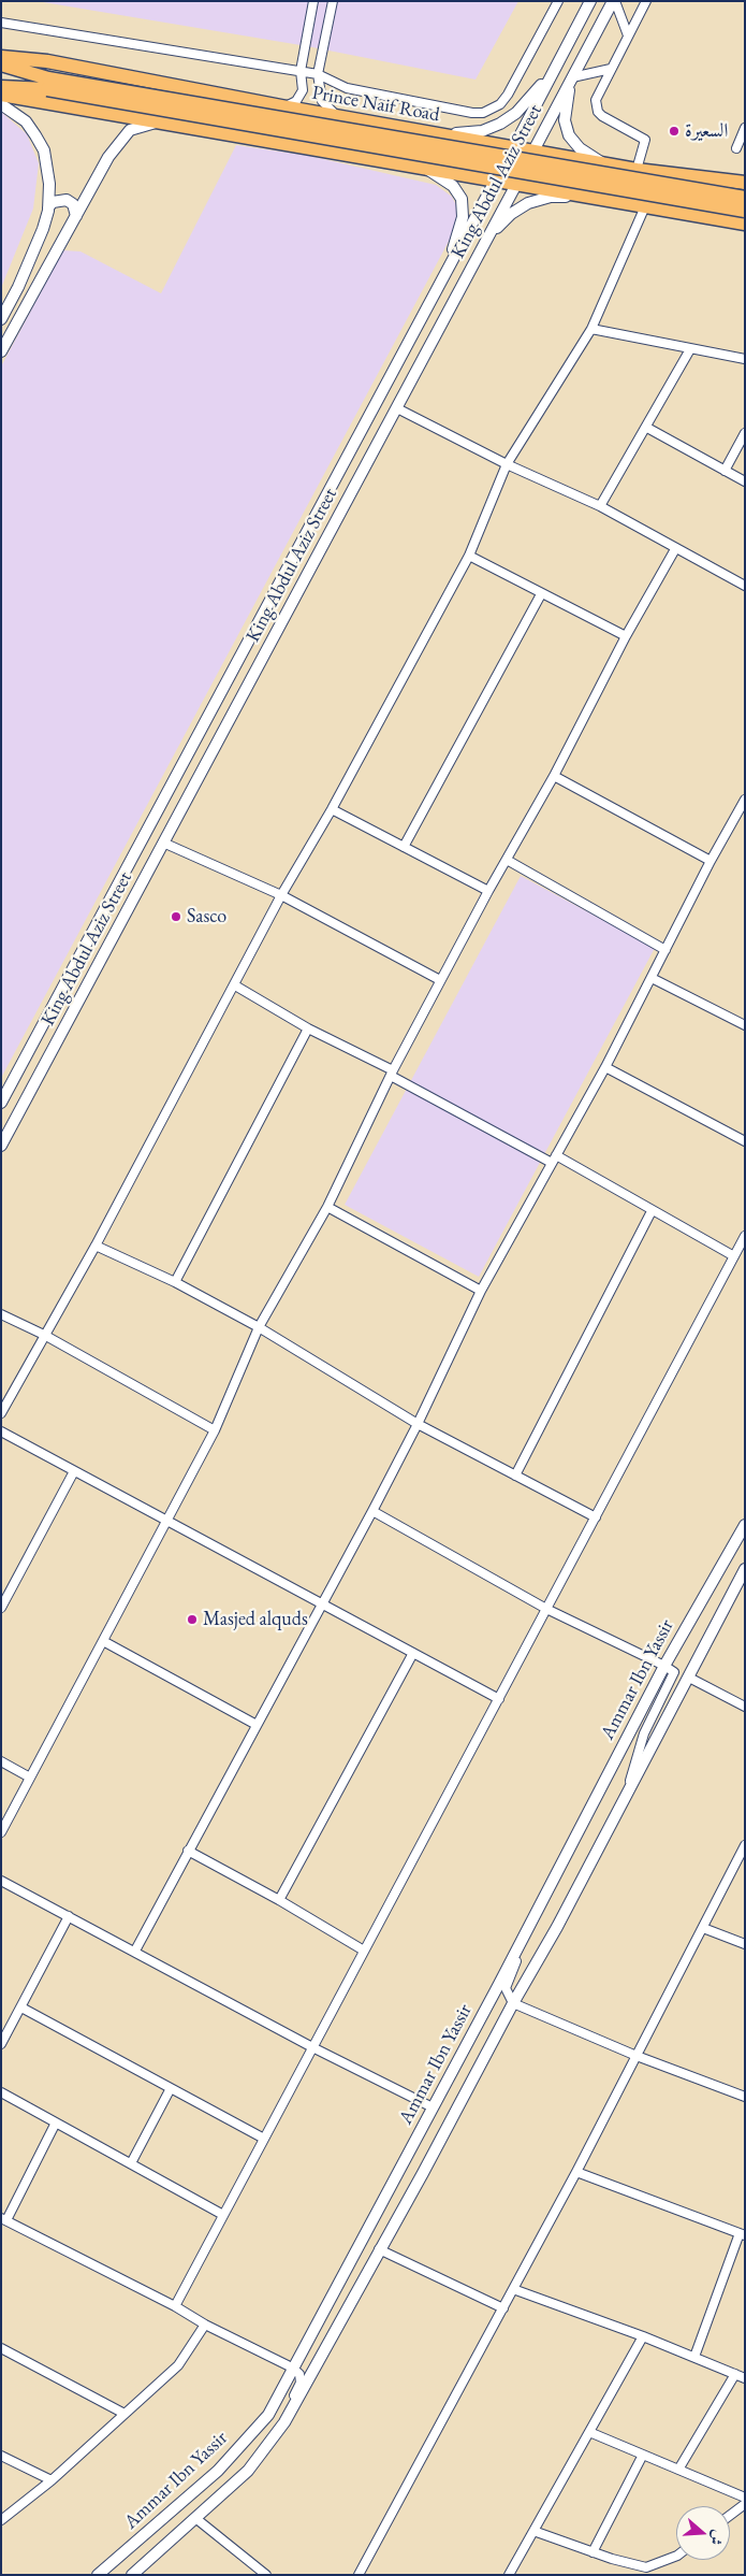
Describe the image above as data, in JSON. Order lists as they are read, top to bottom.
{
  "streets": {
    "main road": ["Prince Naif Road"],
    "street": ["King Abdul Aziz Street", "Ammar Ibn Yassir"]
  },
  "crossings": [
    ["Prince Naif Road", "King Abdul Aziz Street"]
  ],
  "places": ["السعيرة", "Sasco", "Masjed alquds"],
  "north": "right"
}
